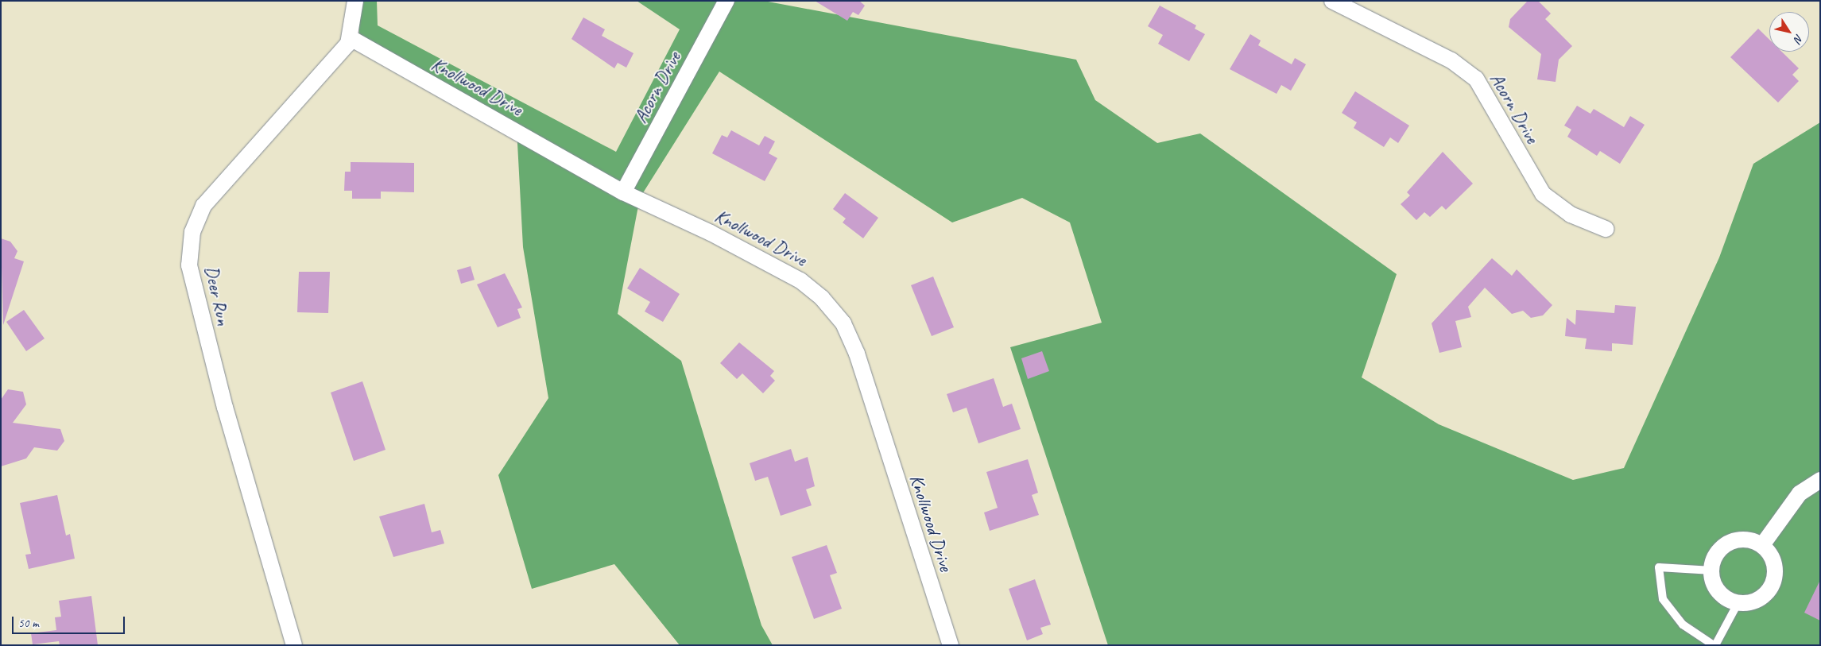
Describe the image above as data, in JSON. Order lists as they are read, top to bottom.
{
  "streets": {
    "street": ["Knollwood Drive", "Acorn Drive", "Deer Run"]
  },
  "crossings": [
    ["Knollwood Drive", "Acorn Drive"],
    ["Knollwood Drive", "Deer Run"]
  ],
  "scale_bar": "50 m",
  "north": "bottom right"
}
